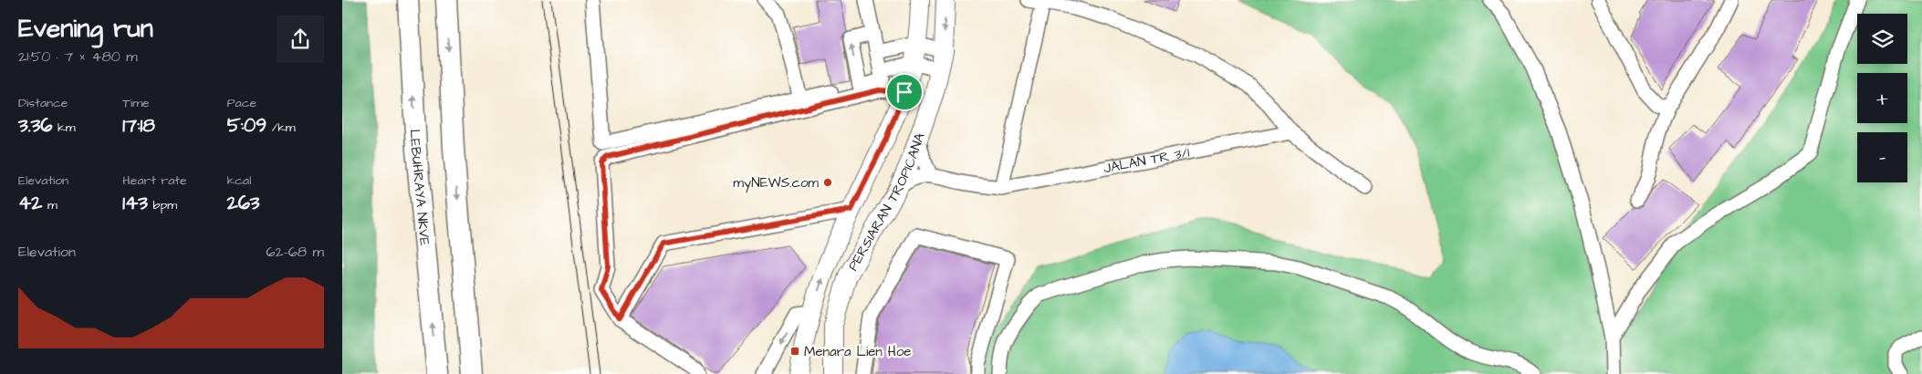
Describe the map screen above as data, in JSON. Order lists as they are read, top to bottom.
{
  "streets": {
    "highway": ["LEBUHRAYA NKVE"],
    "main road": ["PERSIARAN TROPICANA"],
    "street": ["JALAN TR 3/1"]
  },
  "places": {
    "other": ["myNEWS.com"],
    "transit": ["Menara Lien Hoe"]
  },
  "page": {
    "heading": ["Evening run", "21:50 · 7 × 480 m"],
    "map_buttons": ["+", "−"],
    "stats": [
      ["Distance", "3.36 km"],
      ["Time", "17:18"],
      ["Pace", "5:09 /km"],
      ["Elevation", "42 m"],
      ["Heart rate", "143 bpm"],
      ["kcal", "263"]
    ],
    "chart": ["Elevation", "62–68 m"]
  }
}
